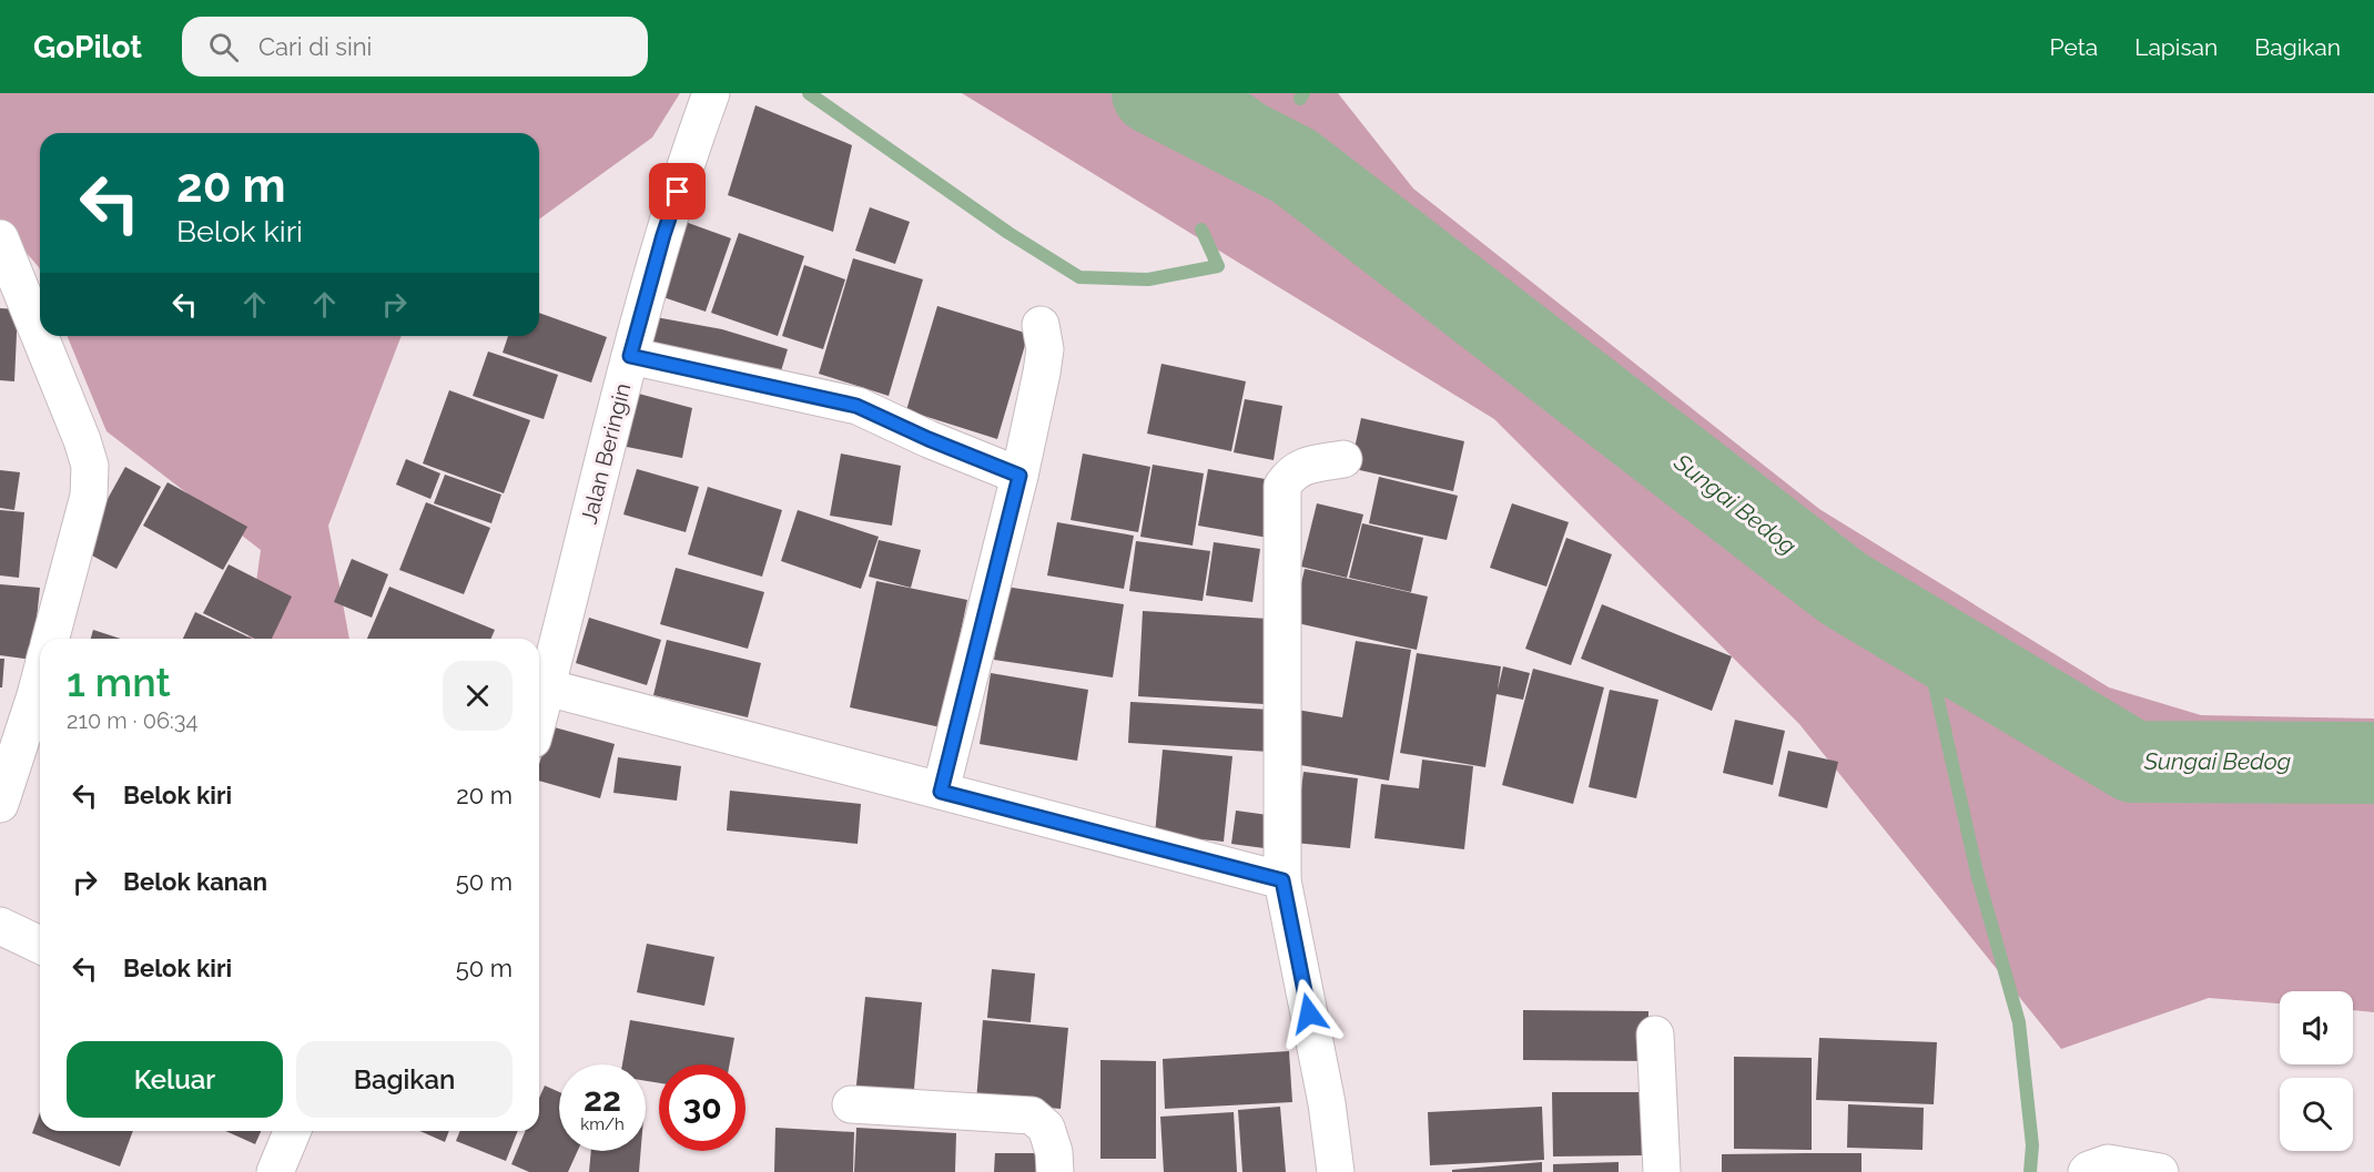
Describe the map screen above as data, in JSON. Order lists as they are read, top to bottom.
{
  "streets": {
    "street": ["Jalan Beringin"]
  },
  "water": ["Sungai Bedog"],
  "page": {
    "header": "GoPilot",
    "search": "Cari di sini",
    "nav": ["Peta", "Lapisan", "Bagikan"],
    "turn": ["20 m", "Belok kiri"],
    "heading": ["1 mnt", "210 m · 06:34"],
    "list": [
      {
        "name": "Belok kiri",
        "value": "20 m"
      },
      {
        "name": "Belok kanan",
        "value": "50 m"
      },
      {
        "name": "Belok kiri",
        "value": "50 m"
      }
    ],
    "buttons": ["Keluar", "Bagikan"],
    "speed": "22 km/h",
    "limit": "30"
  }
}
